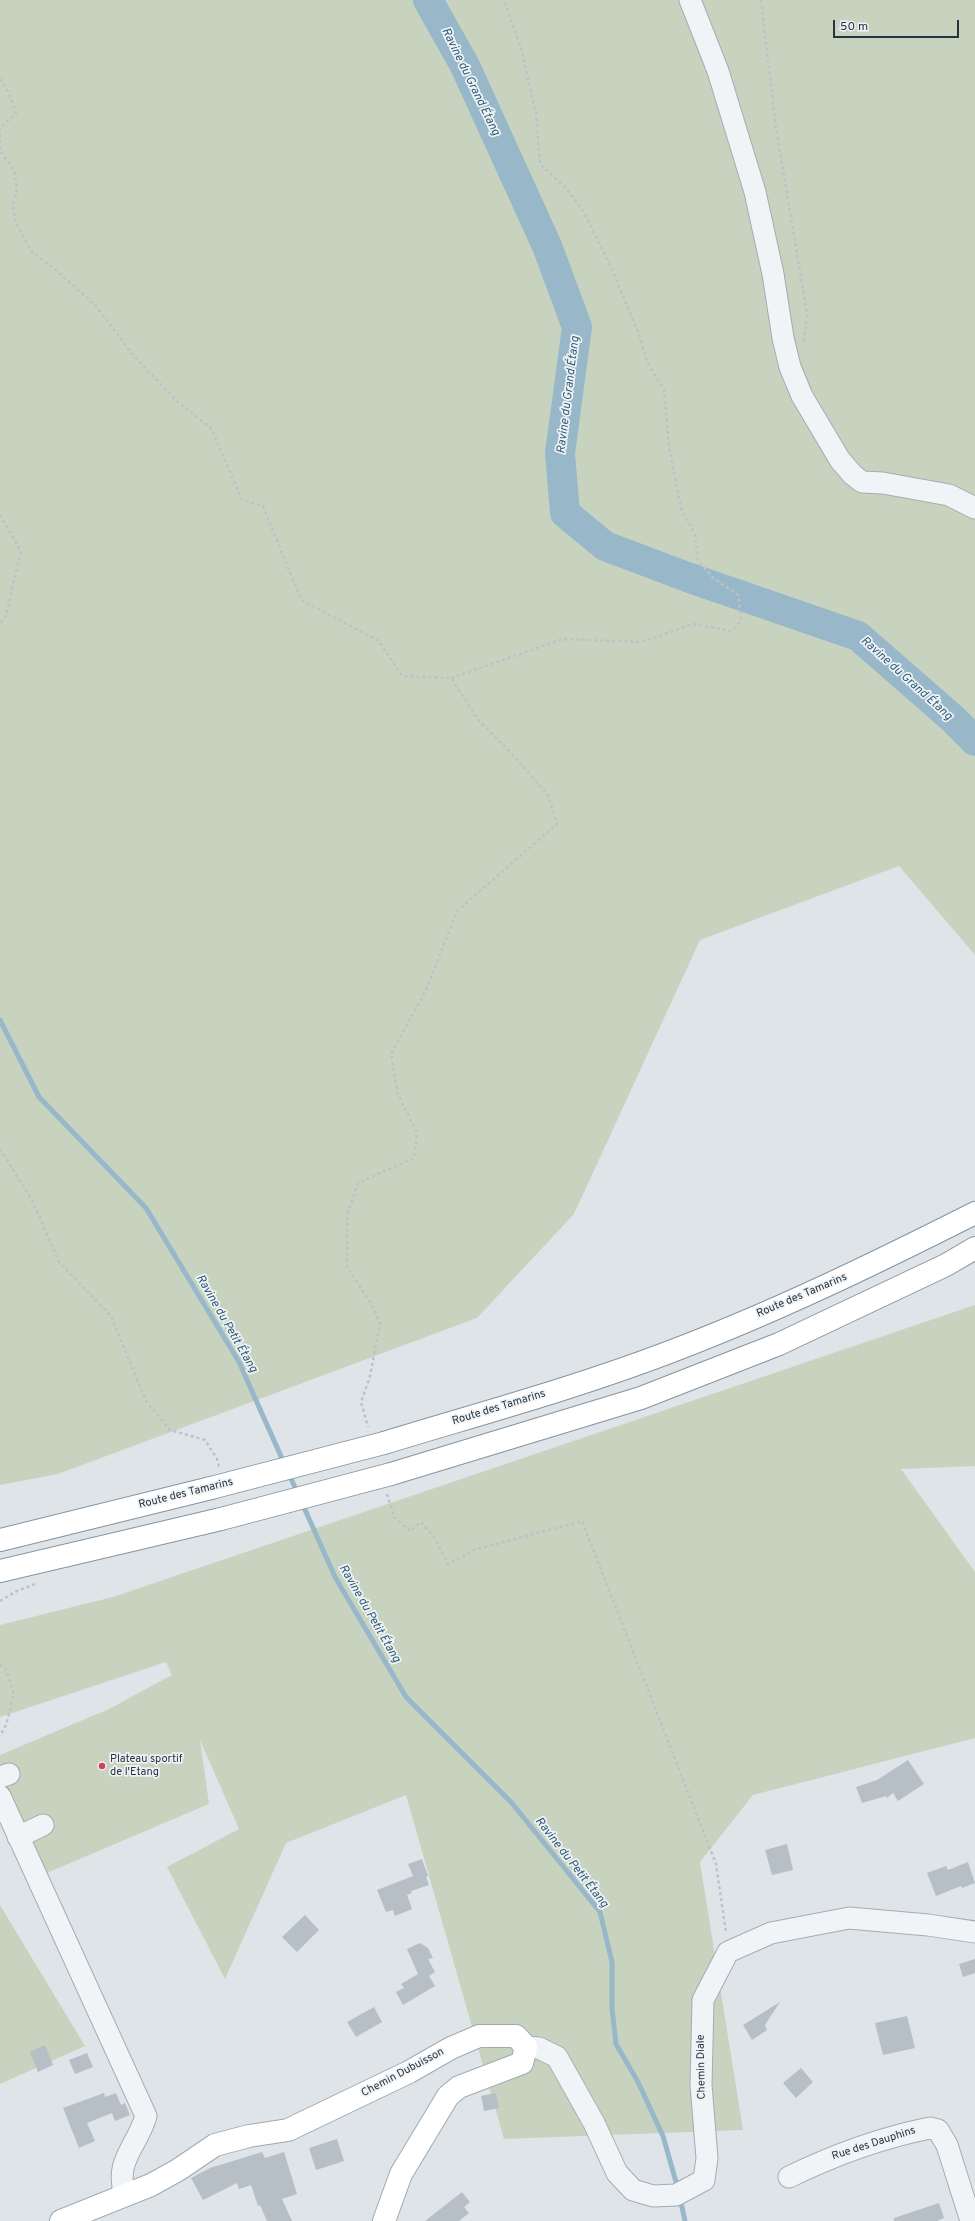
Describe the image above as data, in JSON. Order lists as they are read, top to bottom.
{
  "streets": {
    "main road": ["Route des Tamarins", "Chemin Dubuisson"],
    "street": ["Chemin Diale", "Rue des Dauphins"]
  },
  "crossings": [
    ["Chemin Diale", "Chemin Dubuisson"]
  ],
  "water": ["Ravine du Grand Étang", "Ravine du Petit Étang"],
  "places": ["Plateau sportif de l'Etang"],
  "scale_bar": "50 m"
}
